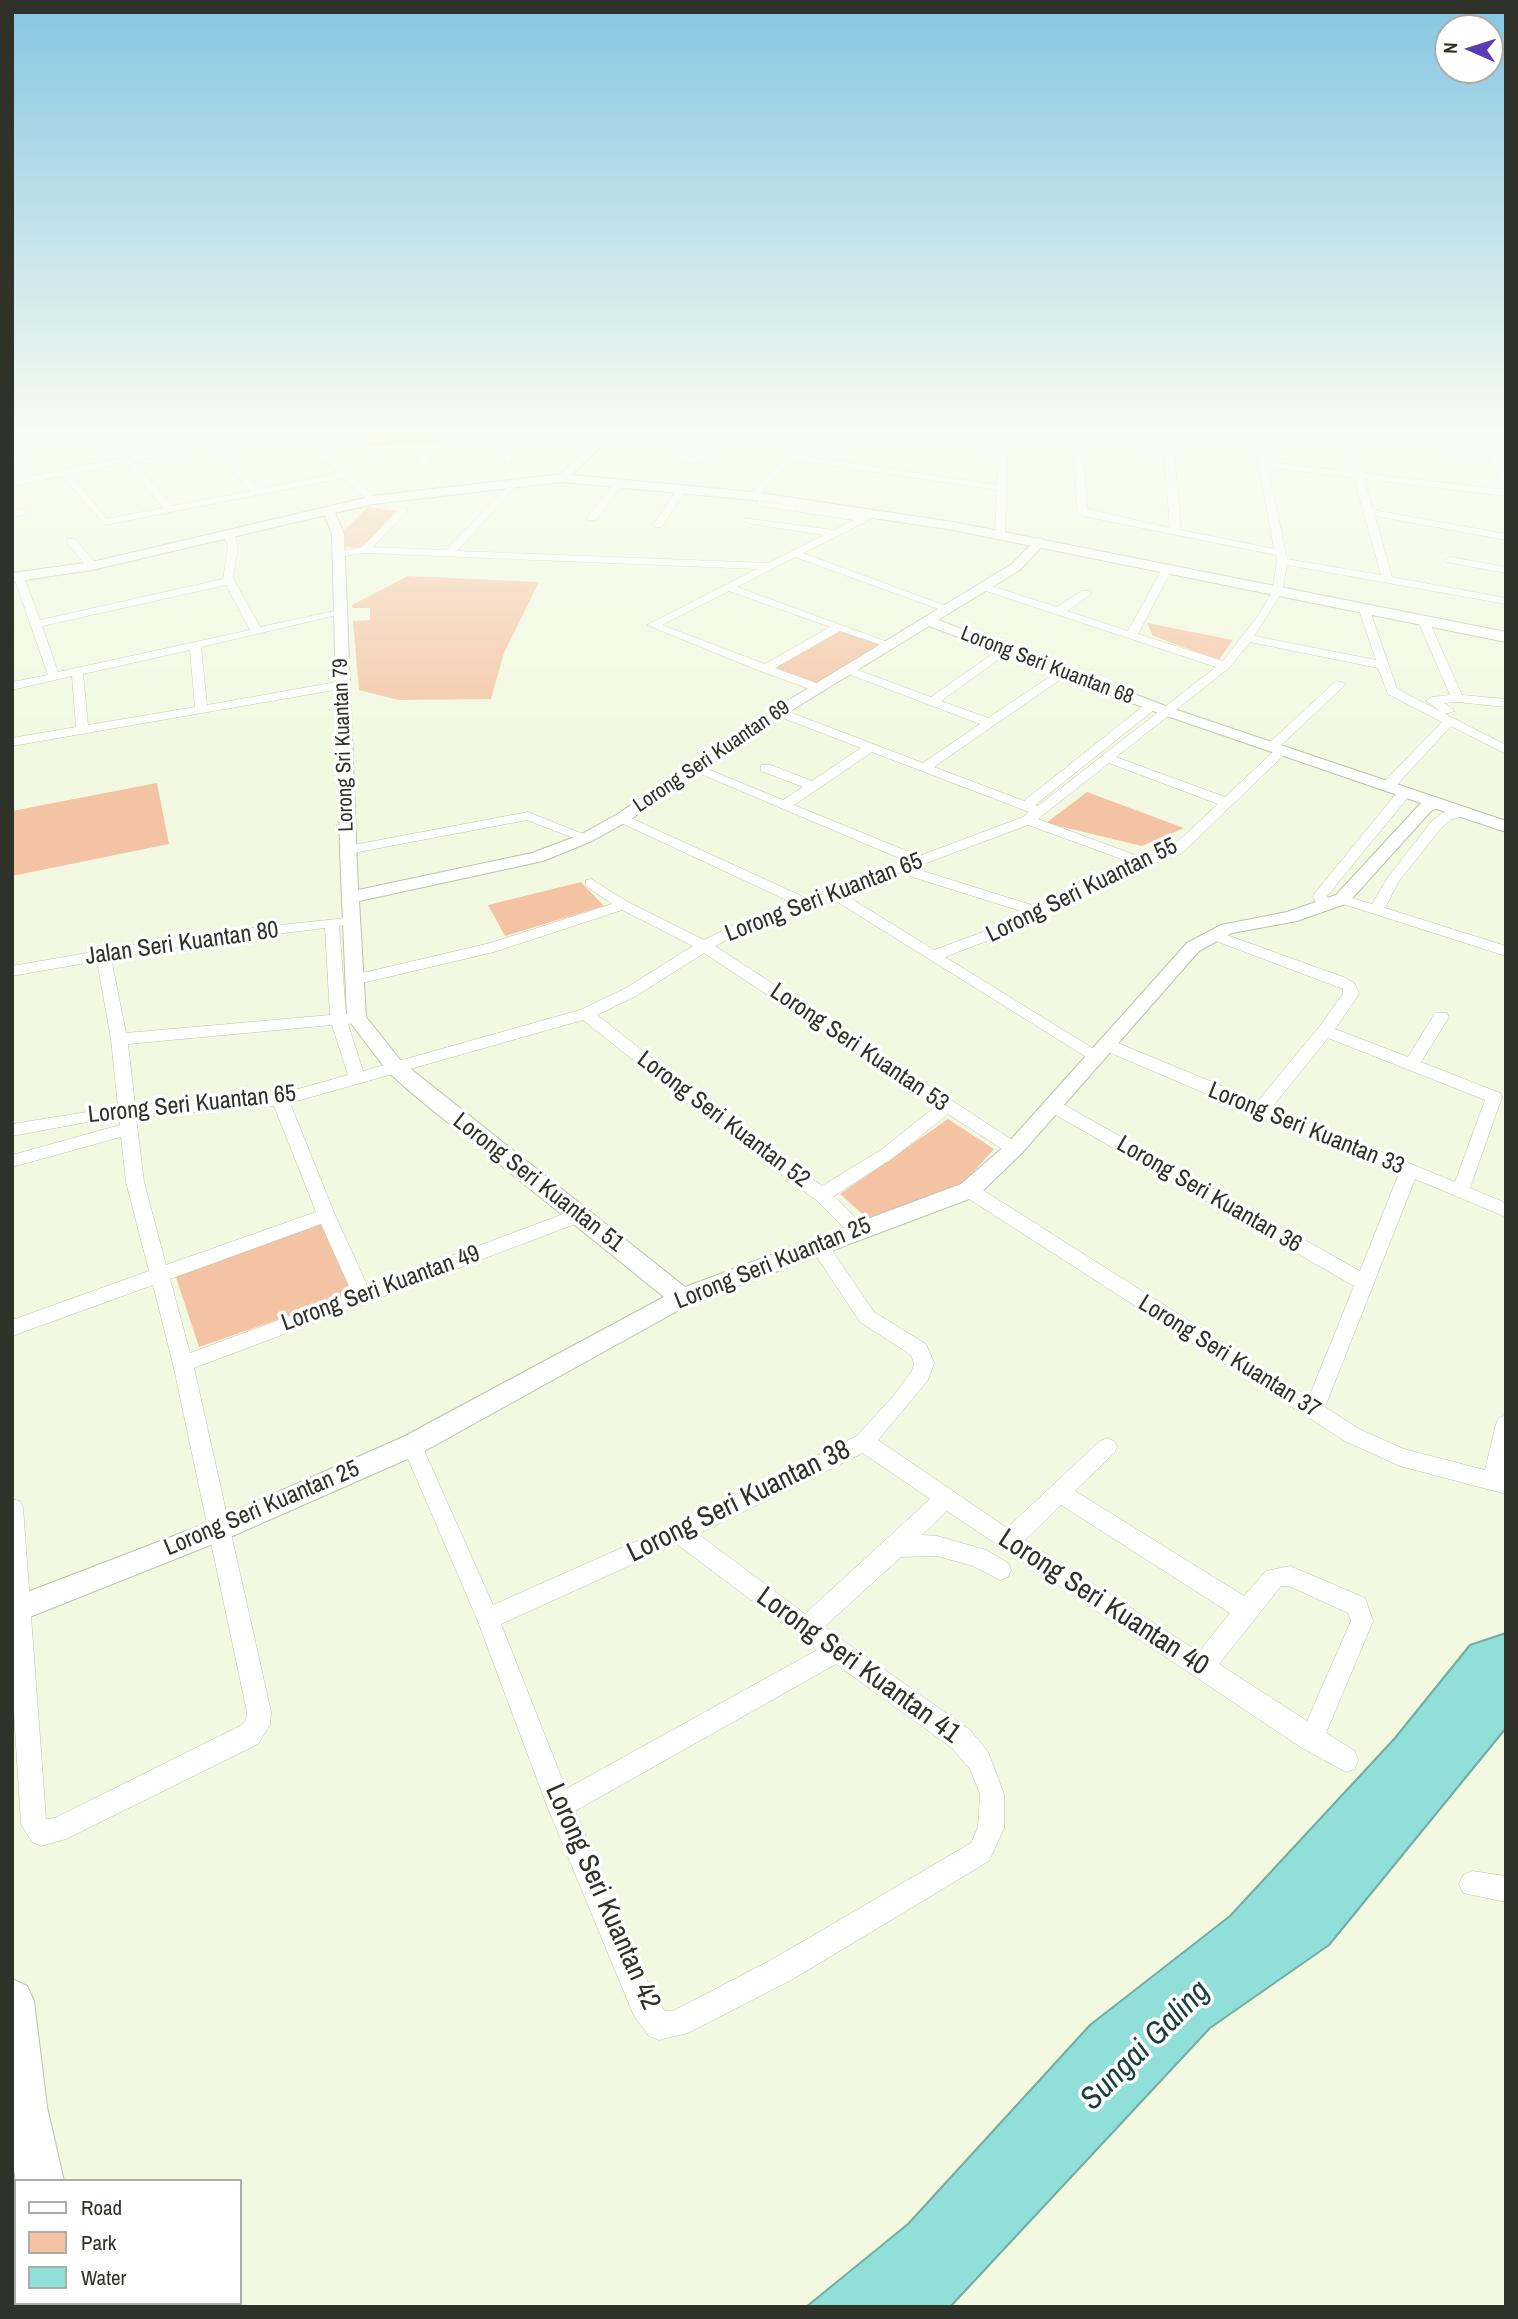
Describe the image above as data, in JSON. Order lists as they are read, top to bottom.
{
  "streets": {
    "street": [
      "Lorong Seri Kuantan 68",
      "Lorong Sri Kuantan 79",
      "Lorong Seri Kuantan 69",
      "Lorong Seri Kuantan 55",
      "Lorong Seri Kuantan 65",
      "Jalan Seri Kuantan 80",
      "Lorong Seri Kuantan 53",
      "Lorong Seri Kuantan 52",
      "Lorong Seri Kuantan 33",
      "Lorong Seri Kuantan 51",
      "Lorong Seri Kuantan 36",
      "Lorong Seri Kuantan 25",
      "Lorong Seri Kuantan 49",
      "Lorong Seri Kuantan 37",
      "Lorong Seri Kuantan 38",
      "Lorong Seri Kuantan 40",
      "Lorong Seri Kuantan 41",
      "Lorong Seri Kuantan 42"
    ]
  },
  "crossings": [
    ["Lorong Seri Kuantan 68", "Lorong Seri Kuantan 69"],
    ["Lorong Seri Kuantan 68", "Lorong Seri Kuantan 55"],
    ["Lorong Seri Kuantan 68", "Lorong Seri Kuantan 65"],
    ["Lorong Sri Kuantan 79", "Lorong Seri Kuantan 69"],
    ["Lorong Sri Kuantan 79", "Jalan Seri Kuantan 80"],
    ["Lorong Sri Kuantan 79", "Lorong Seri Kuantan 51"],
    ["Lorong Seri Kuantan 55", "Lorong Seri Kuantan 33"],
    ["Lorong Seri Kuantan 65", "Lorong Seri Kuantan 53"],
    ["Lorong Seri Kuantan 65", "Lorong Seri Kuantan 52"],
    ["Lorong Seri Kuantan 65", "Lorong Seri Kuantan 33"],
    ["Lorong Seri Kuantan 65", "Lorong Seri Kuantan 51"],
    ["Lorong Seri Kuantan 53", "Lorong Seri Kuantan 25"],
    ["Lorong Seri Kuantan 52", "Lorong Seri Kuantan 25"],
    ["Lorong Seri Kuantan 33", "Lorong Seri Kuantan 25"],
    ["Lorong Seri Kuantan 51", "Lorong Seri Kuantan 25"],
    ["Lorong Seri Kuantan 51", "Lorong Seri Kuantan 49"],
    ["Lorong Seri Kuantan 36", "Lorong Seri Kuantan 25"],
    ["Lorong Seri Kuantan 25", "Lorong Seri Kuantan 37"],
    ["Lorong Seri Kuantan 25", "Lorong Seri Kuantan 38"],
    ["Lorong Seri Kuantan 25", "Lorong Seri Kuantan 42"],
    ["Lorong Seri Kuantan 38", "Lorong Seri Kuantan 40"],
    ["Lorong Seri Kuantan 38", "Lorong Seri Kuantan 41"],
    ["Lorong Seri Kuantan 38", "Lorong Seri Kuantan 42"],
    ["Lorong Seri Kuantan 41", "Lorong Seri Kuantan 42"]
  ],
  "water": ["Sungai Galing"],
  "legend": ["Road", "Park", "Water"],
  "north": "left"
}
